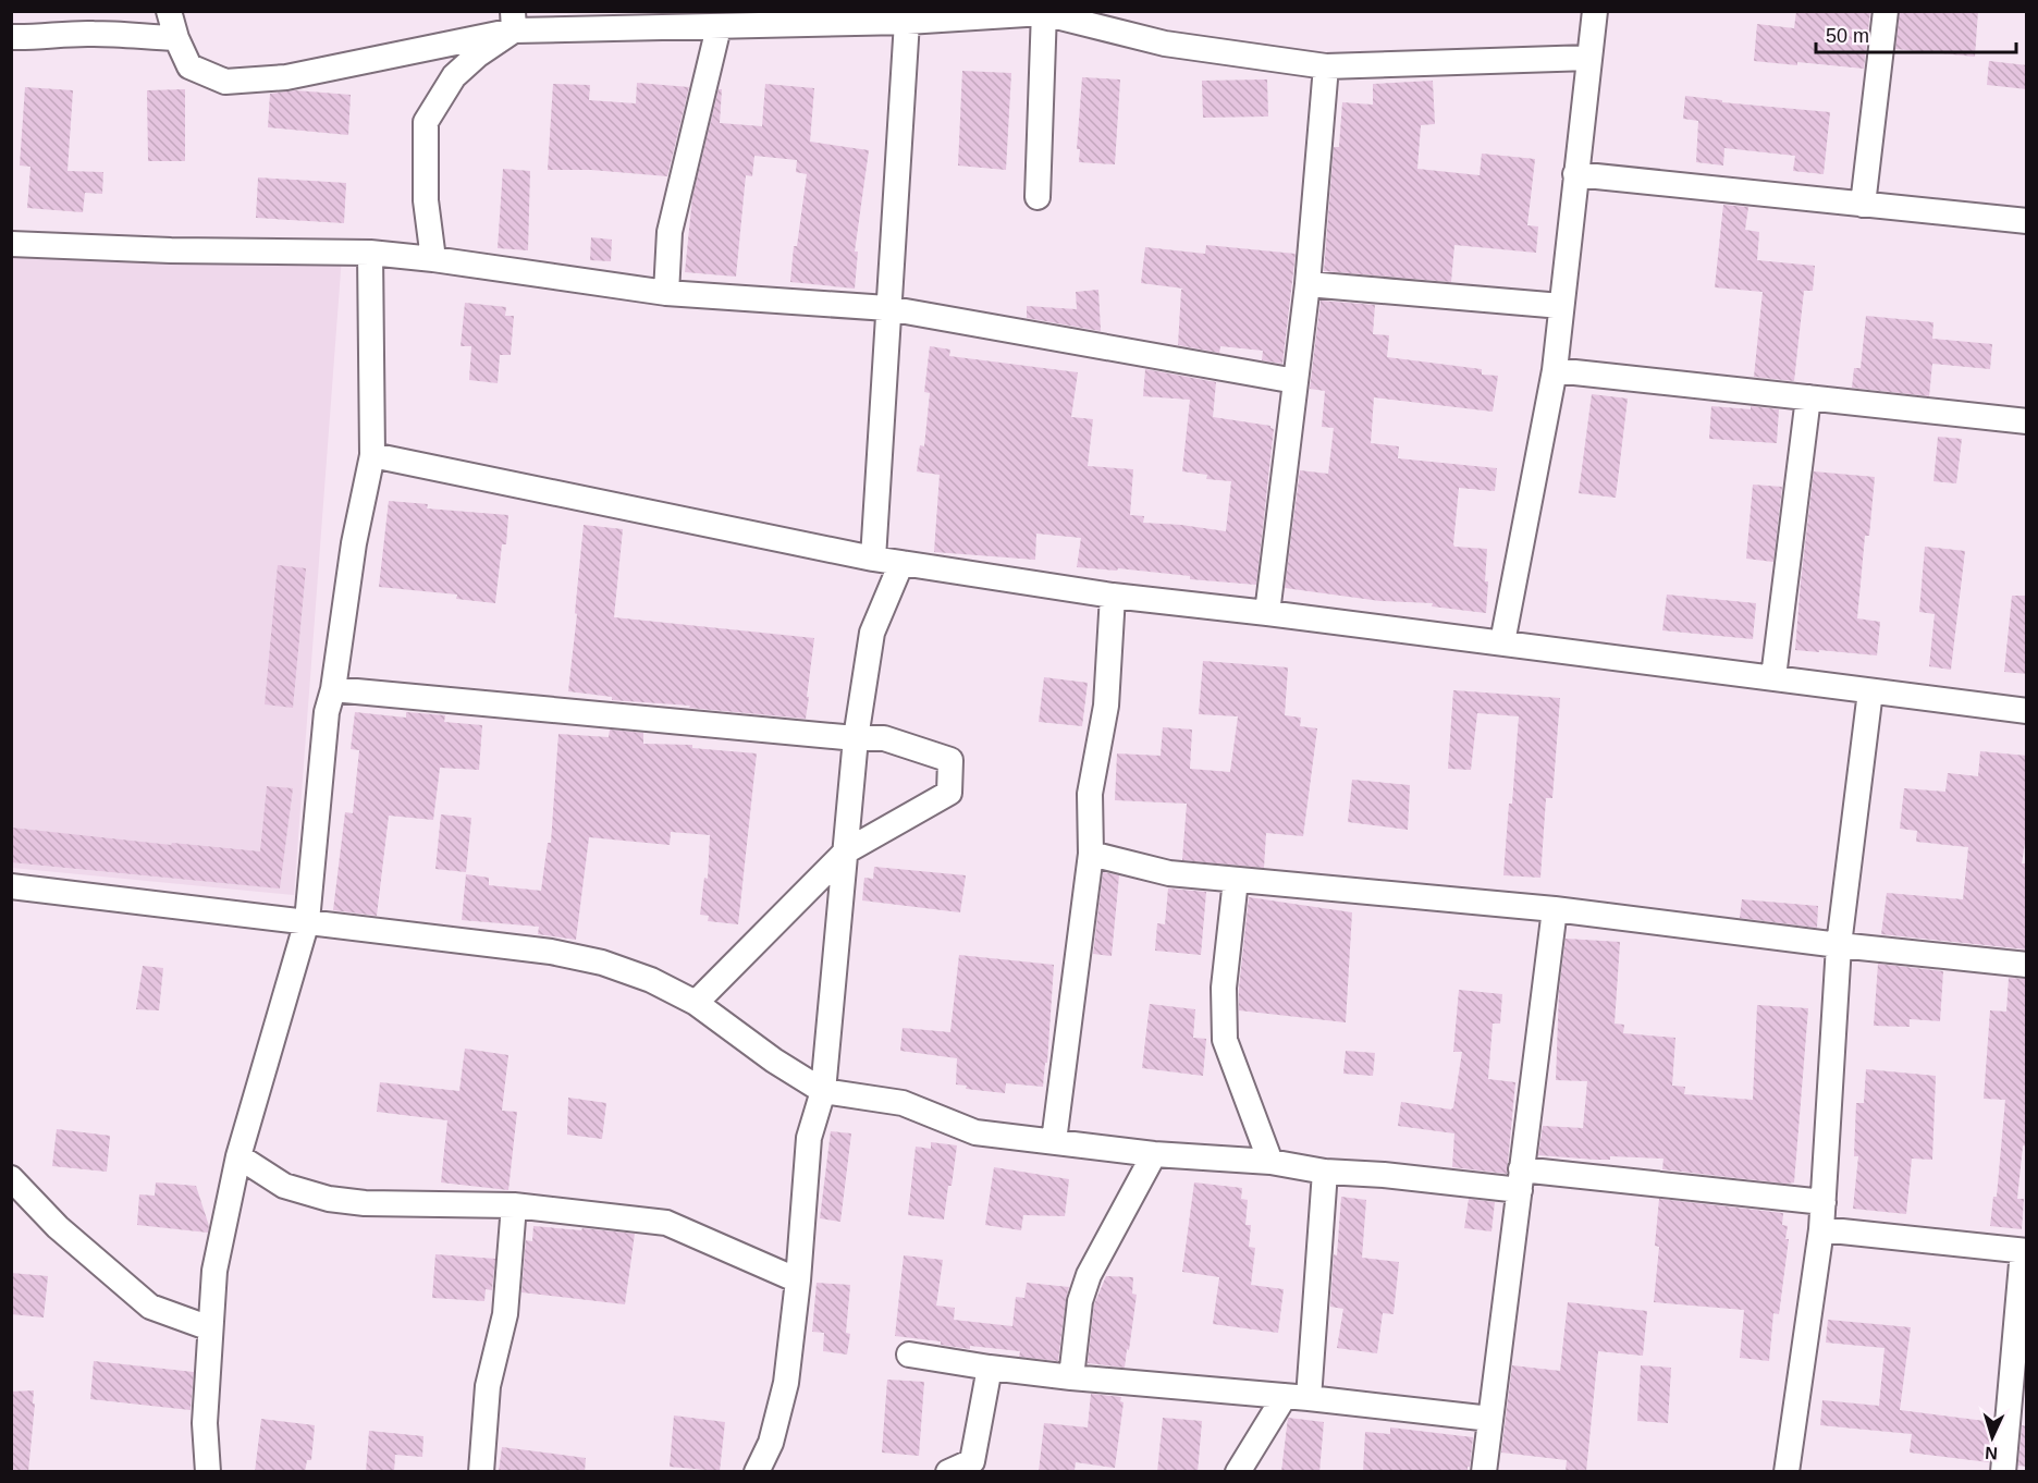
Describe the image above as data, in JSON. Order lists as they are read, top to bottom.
{
  "scale_bar": "50 m",
  "north": "bottom"
}
